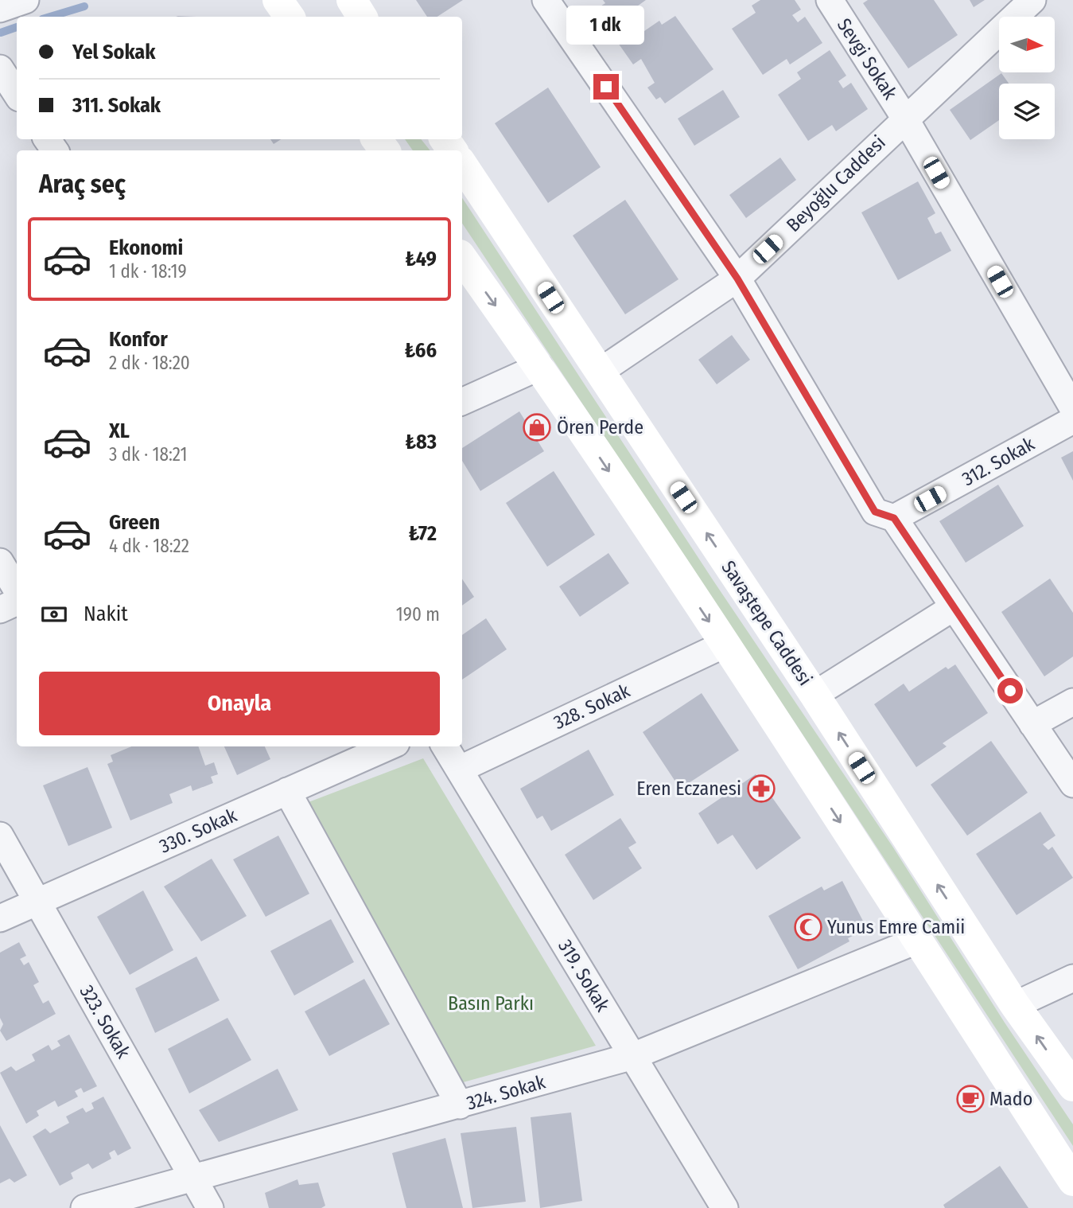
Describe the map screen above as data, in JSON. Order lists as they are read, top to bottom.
{
  "streets": {
    "main road": ["Savaştepe Caddesi"],
    "street": [
      "Sevgi Sokak",
      "Beyoğlu Caddesi",
      "312. Sokak",
      "328. Sokak",
      "330. Sokak",
      "319. Sokak",
      "323. Sokak",
      "324. Sokak"
    ]
  },
  "crossings": [
    ["Sevgi Sokak", "Beyoğlu Caddesi"],
    ["Beyoğlu Caddesi", "Savaştepe Caddesi"],
    ["328. Sokak", "319. Sokak"],
    ["330. Sokak", "323. Sokak"],
    ["319. Sokak", "324. Sokak"],
    ["323. Sokak", "324. Sokak"]
  ],
  "parks": ["Basın Parkı"],
  "places": {
    "shop": ["Ören Perde"],
    "pharmacy": ["Eren Eczanesi"],
    "mosque": ["Yunus Emre Camii"],
    "cafe": ["Mado"]
  },
  "north": "right",
  "page": {
    "bubble": "1 dk",
    "banner": ["Yel Sokak", "311. Sokak"],
    "heading": "Araç seç",
    "list": [
      {
        "name": "Ekonomi",
        "note": "1 dk · 18:19",
        "value": "₺49"
      },
      {
        "name": "Konfor",
        "note": "2 dk · 18:20",
        "value": "₺66"
      },
      {
        "name": "XL",
        "note": "3 dk · 18:21",
        "value": "₺83"
      },
      {
        "name": "Green",
        "note": "4 dk · 18:22",
        "value": "₺72"
      }
    ],
    "pay": ["Nakit", "190 m"],
    "buttons": "Onayla"
  }
}
